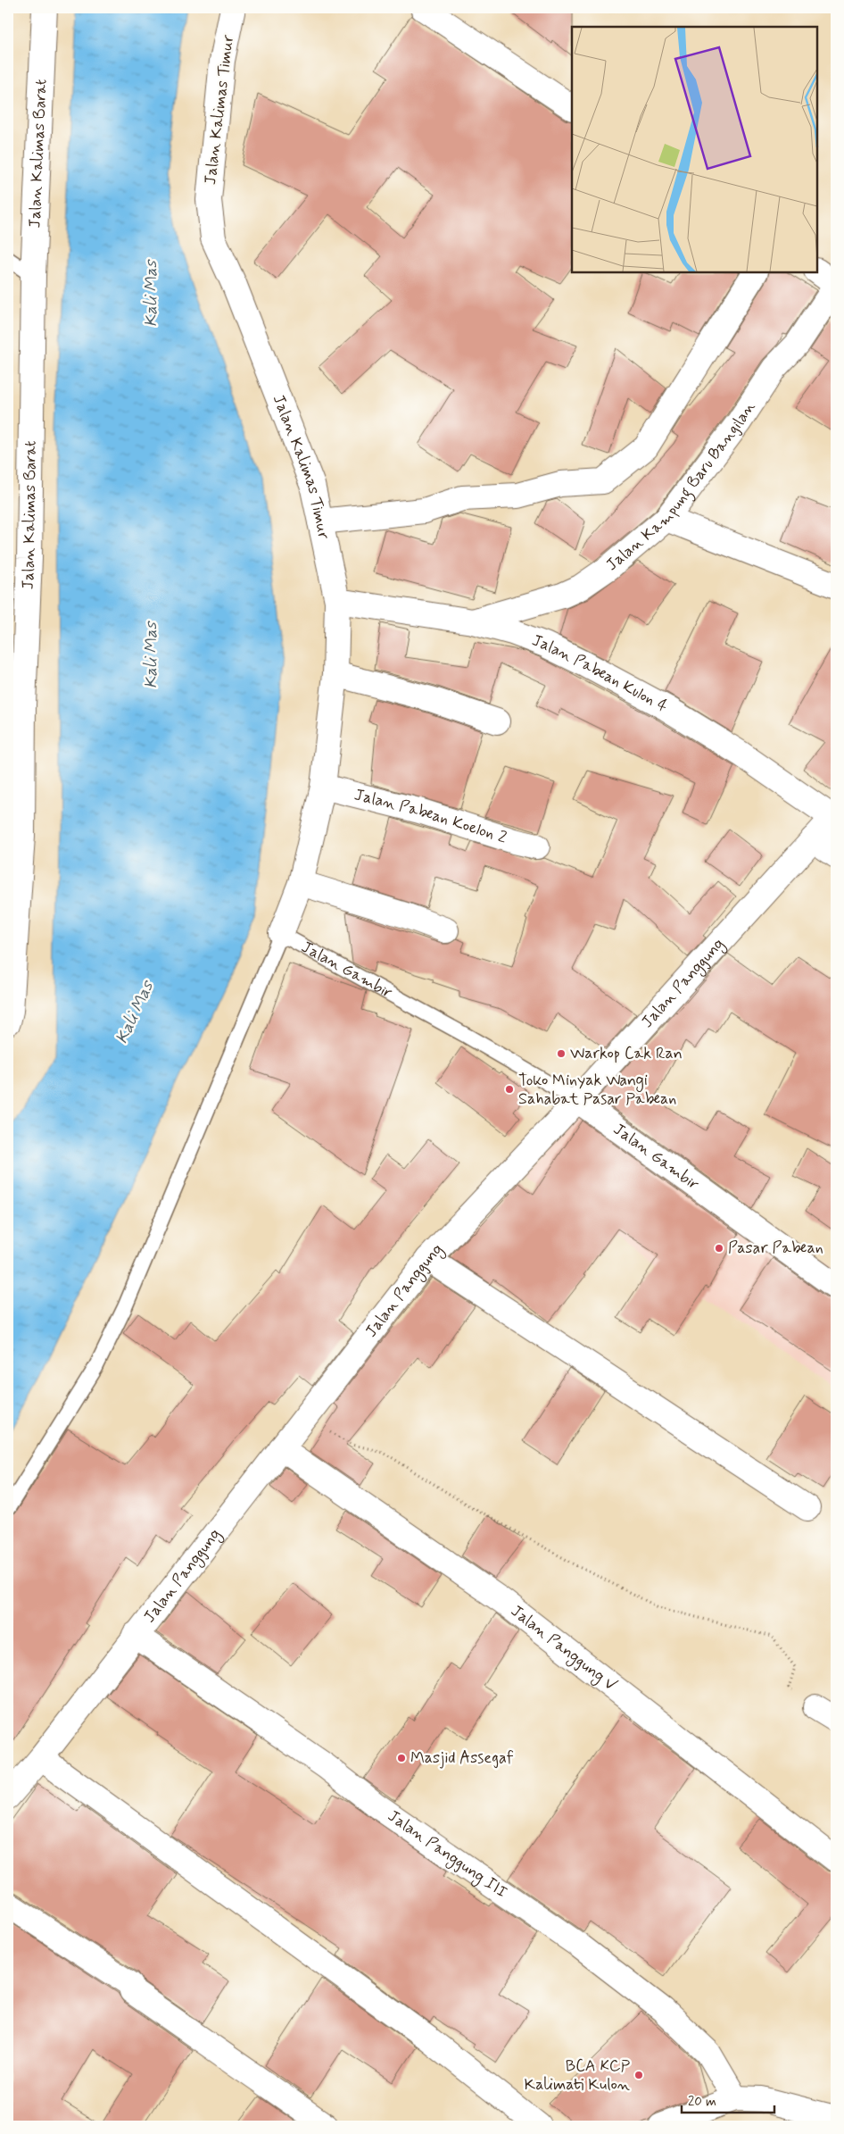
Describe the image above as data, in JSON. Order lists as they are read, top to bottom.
{
  "streets": {
    "street": [
      "Jalan Kalimas Timur",
      "Jalan Kalimas Barat",
      "Jalan Kampung Baru Bangilan",
      "Jalan Pabean Kulon 4",
      "Jalan Pabean Koelon 2",
      "Jalan Gambir",
      "Jalan Panggung",
      "Jalan Panggung V",
      "Jalan Panggung III"
    ]
  },
  "crossings": [
    ["Jalan Kalimas Timur", "Jalan Pabean Kulon 4"],
    ["Jalan Kalimas Timur", "Jalan Pabean Koelon 2"],
    ["Jalan Kalimas Timur", "Jalan Gambir"],
    ["Jalan Kampung Baru Bangilan", "Jalan Pabean Kulon 4"],
    ["Jalan Pabean Kulon 4", "Jalan Panggung"],
    ["Jalan Gambir", "Jalan Panggung"],
    ["Jalan Panggung", "Jalan Panggung V"],
    ["Jalan Panggung", "Jalan Panggung III"]
  ],
  "water": ["Kali Mas"],
  "places": [
    "Warkop Cak Ran",
    "Toko Minyak Wangi Sahabat Pasar Pabean",
    "Pasar Pabean",
    "Masjid Assegaf",
    "BCA KCP Kalimati Kulon"
  ],
  "scale_bar": "20 m"
}
